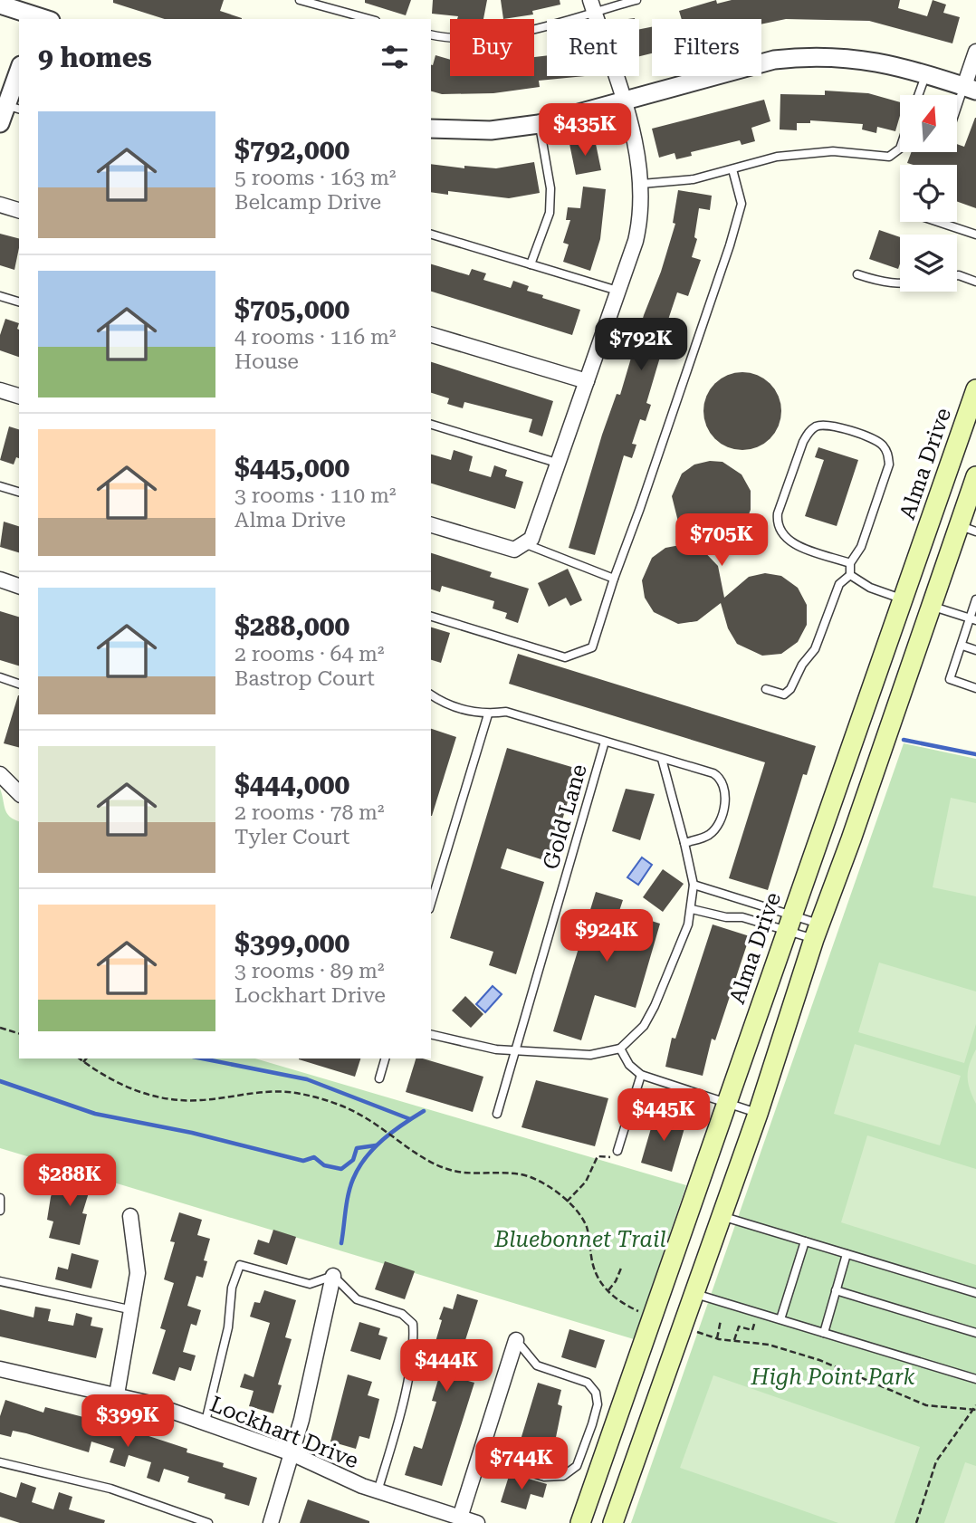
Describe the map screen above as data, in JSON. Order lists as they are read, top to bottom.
{
  "streets": {
    "main road": ["Alma Drive"],
    "street": ["Lockhart Drive"],
    "lane": ["Gold Lane"]
  },
  "parks": ["Bluebonnet Trail", "High Point Park"],
  "north": "top",
  "page": {
    "chip": ["Buy", "Rent", "Filters"],
    "heading": "9 homes",
    "list": [
      {
        "name": "$792,000",
        "note": "5 rooms · 163 m² · Belcamp Drive"
      },
      {
        "name": "$705,000",
        "note": "4 rooms · 116 m² · House"
      },
      {
        "name": "$445,000",
        "note": "3 rooms · 110 m² · Alma Drive"
      },
      {
        "name": "$288,000",
        "note": "2 rooms · 64 m² · Bastrop Court"
      },
      {
        "name": "$444,000",
        "note": "2 rooms · 78 m² · Tyler Court"
      },
      {
        "name": "$399,000",
        "note": "3 rooms · 89 m² · Lockhart Drive"
      }
    ],
    "price": [
      "$435K",
      "$792K",
      "$705K",
      "$924K",
      "$445K",
      "$288K",
      "$444K",
      "$399K",
      "$744K"
    ]
  }
}
